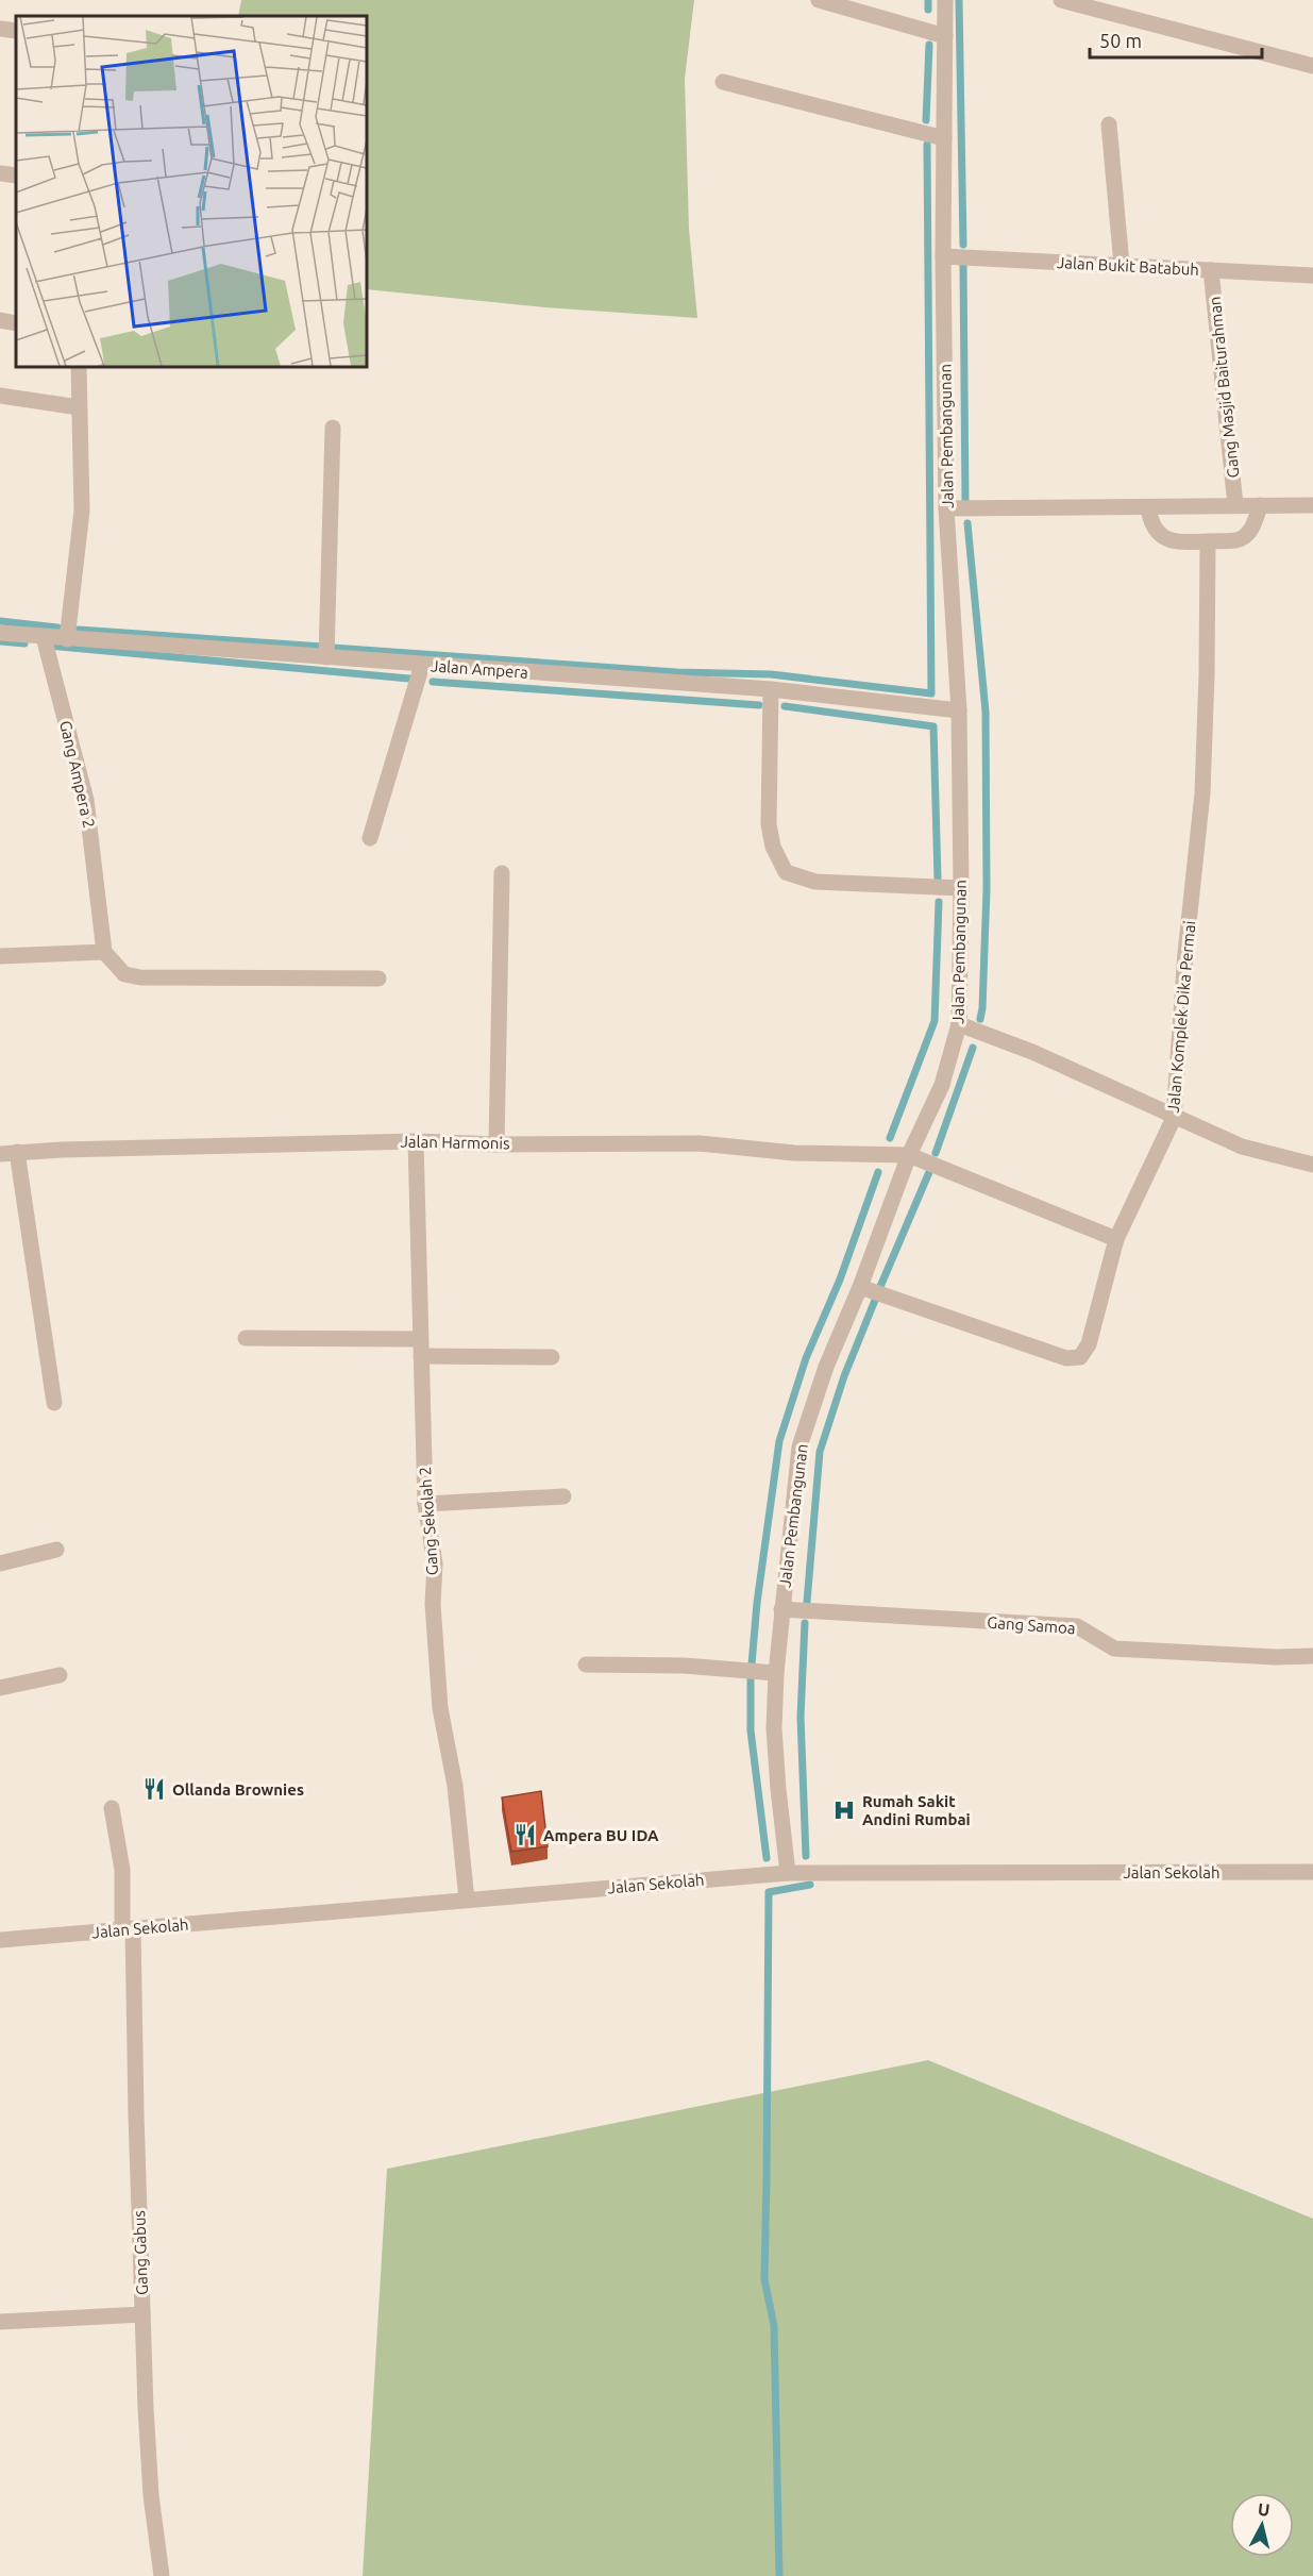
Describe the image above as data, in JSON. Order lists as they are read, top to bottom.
{
  "streets": {
    "street": [
      "Jalan Bukit Batabuh",
      "Gang Masjid Baiturahman",
      "Jalan Pembangunan",
      "Jalan Ampera",
      "Gang Ampera 2",
      "Jalan Komplek Dika Permai",
      "Jalan Harmonis",
      "Gang Sekolah 2",
      "Gang Samoa",
      "Jalan Sekolah",
      "Gang Gabus"
    ]
  },
  "crossings": [
    ["Jalan Bukit Batabuh", "Gang Masjid Baiturahman"],
    ["Jalan Bukit Batabuh", "Jalan Pembangunan"],
    ["Jalan Pembangunan", "Jalan Ampera"],
    ["Jalan Pembangunan", "Jalan Komplek Dika Permai"],
    ["Jalan Pembangunan", "Jalan Harmonis"],
    ["Jalan Pembangunan", "Gang Samoa"],
    ["Jalan Pembangunan", "Jalan Sekolah"],
    ["Jalan Ampera", "Gang Ampera 2"],
    ["Jalan Harmonis", "Gang Sekolah 2"],
    ["Gang Sekolah 2", "Jalan Sekolah"],
    ["Jalan Sekolah", "Gang Gabus"]
  ],
  "places": {
    "restaurant": ["Ollanda Brownies", "Ampera BU IDA"],
    "hospital": ["Rumah Sakit Andini Rumbai"]
  },
  "scale_bar": "50 m",
  "north": "top"
}
